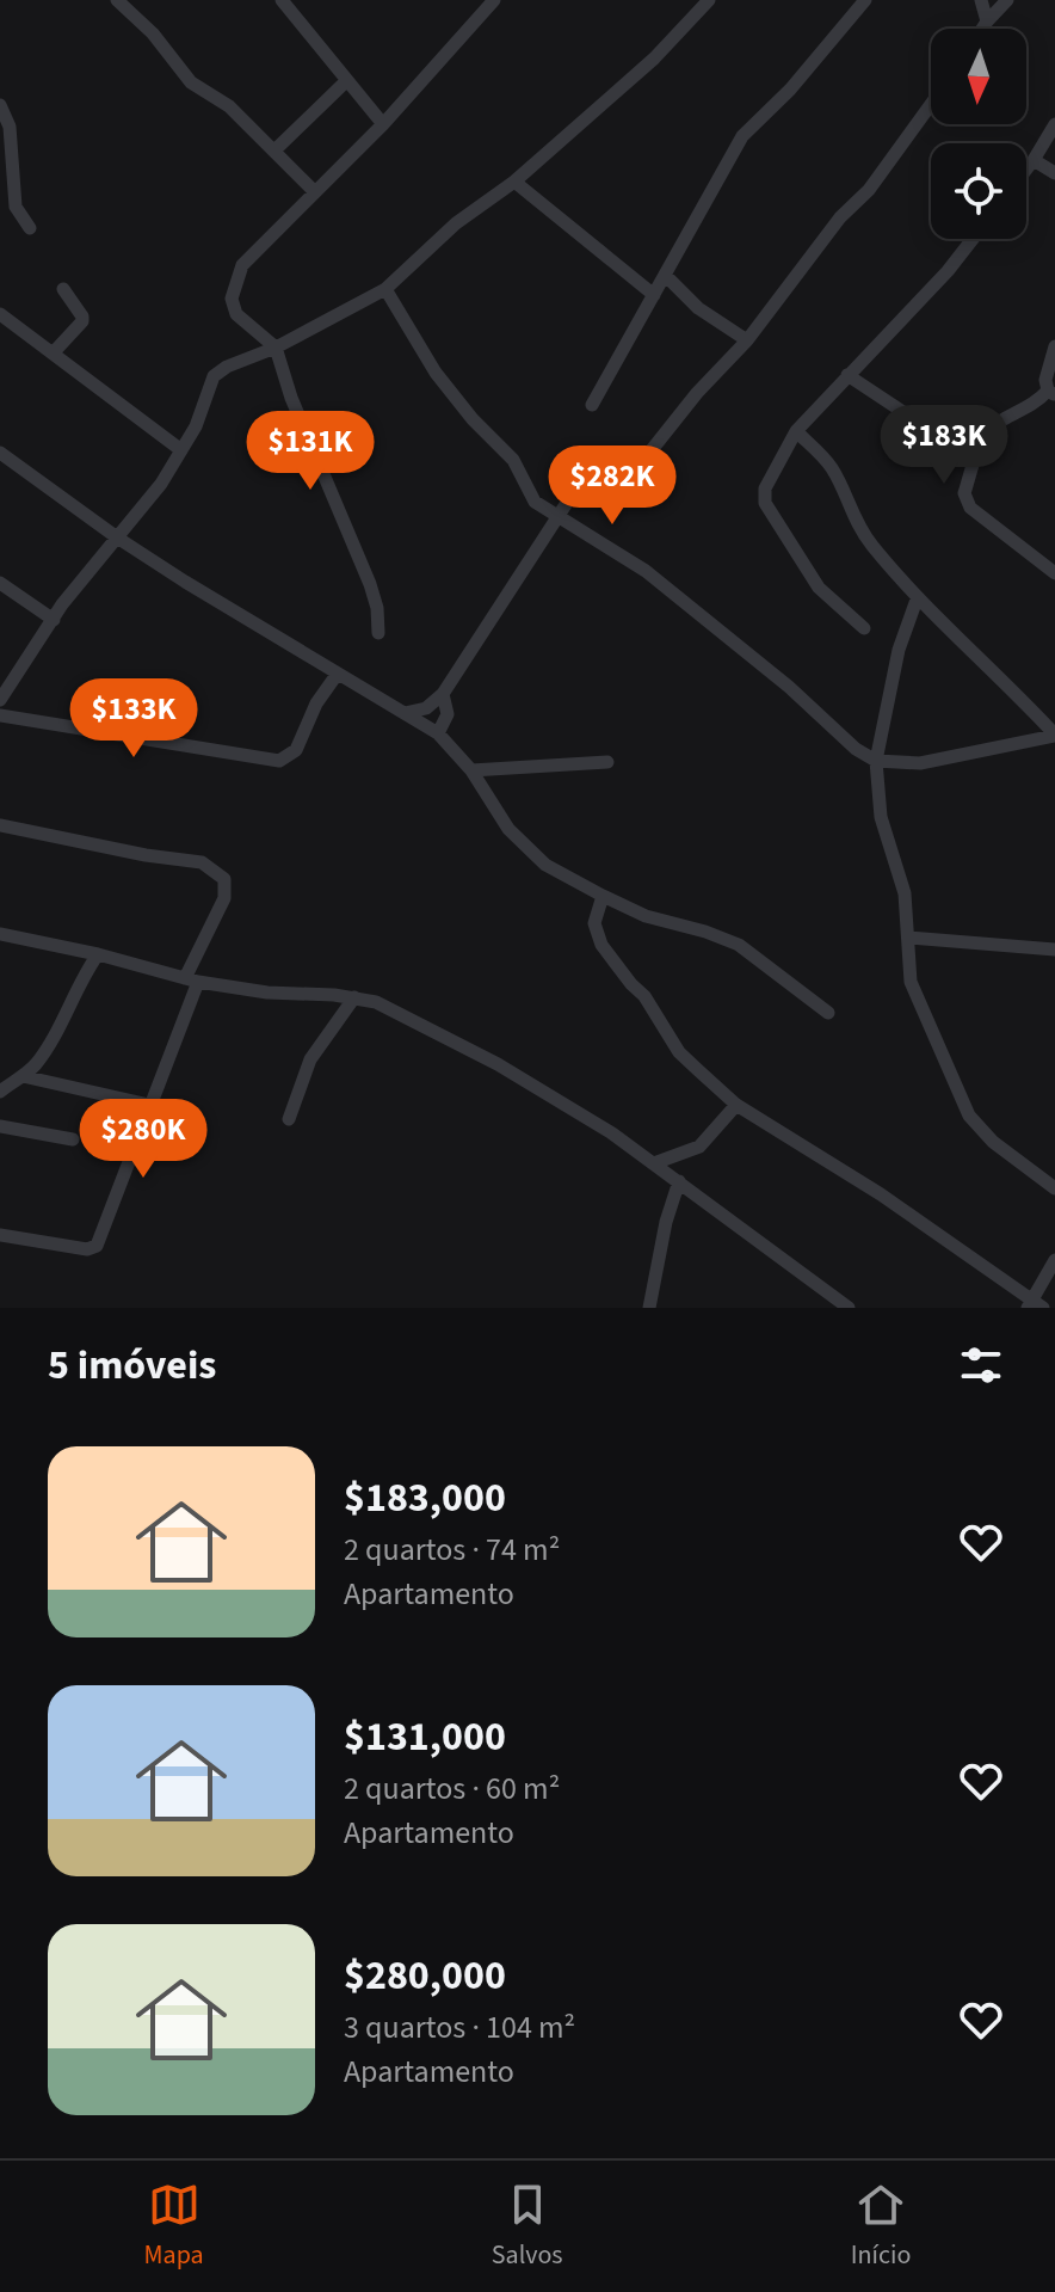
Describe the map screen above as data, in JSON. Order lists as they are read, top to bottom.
{
  "north": "bottom",
  "page": {
    "price": [
      "$183K",
      "$131K",
      "$282K",
      "$133K",
      "$280K"
    ],
    "heading": "5 imóveis",
    "list": [
      {
        "name": "$183,000",
        "note": "2 quartos · 74 m² · Apartamento"
      },
      {
        "name": "$131,000",
        "note": "2 quartos · 60 m² · Apartamento"
      },
      {
        "name": "$280,000",
        "note": "3 quartos · 104 m² · Apartamento"
      }
    ],
    "tabs": ["Mapa", "Salvos", "Início"]
  }
}
